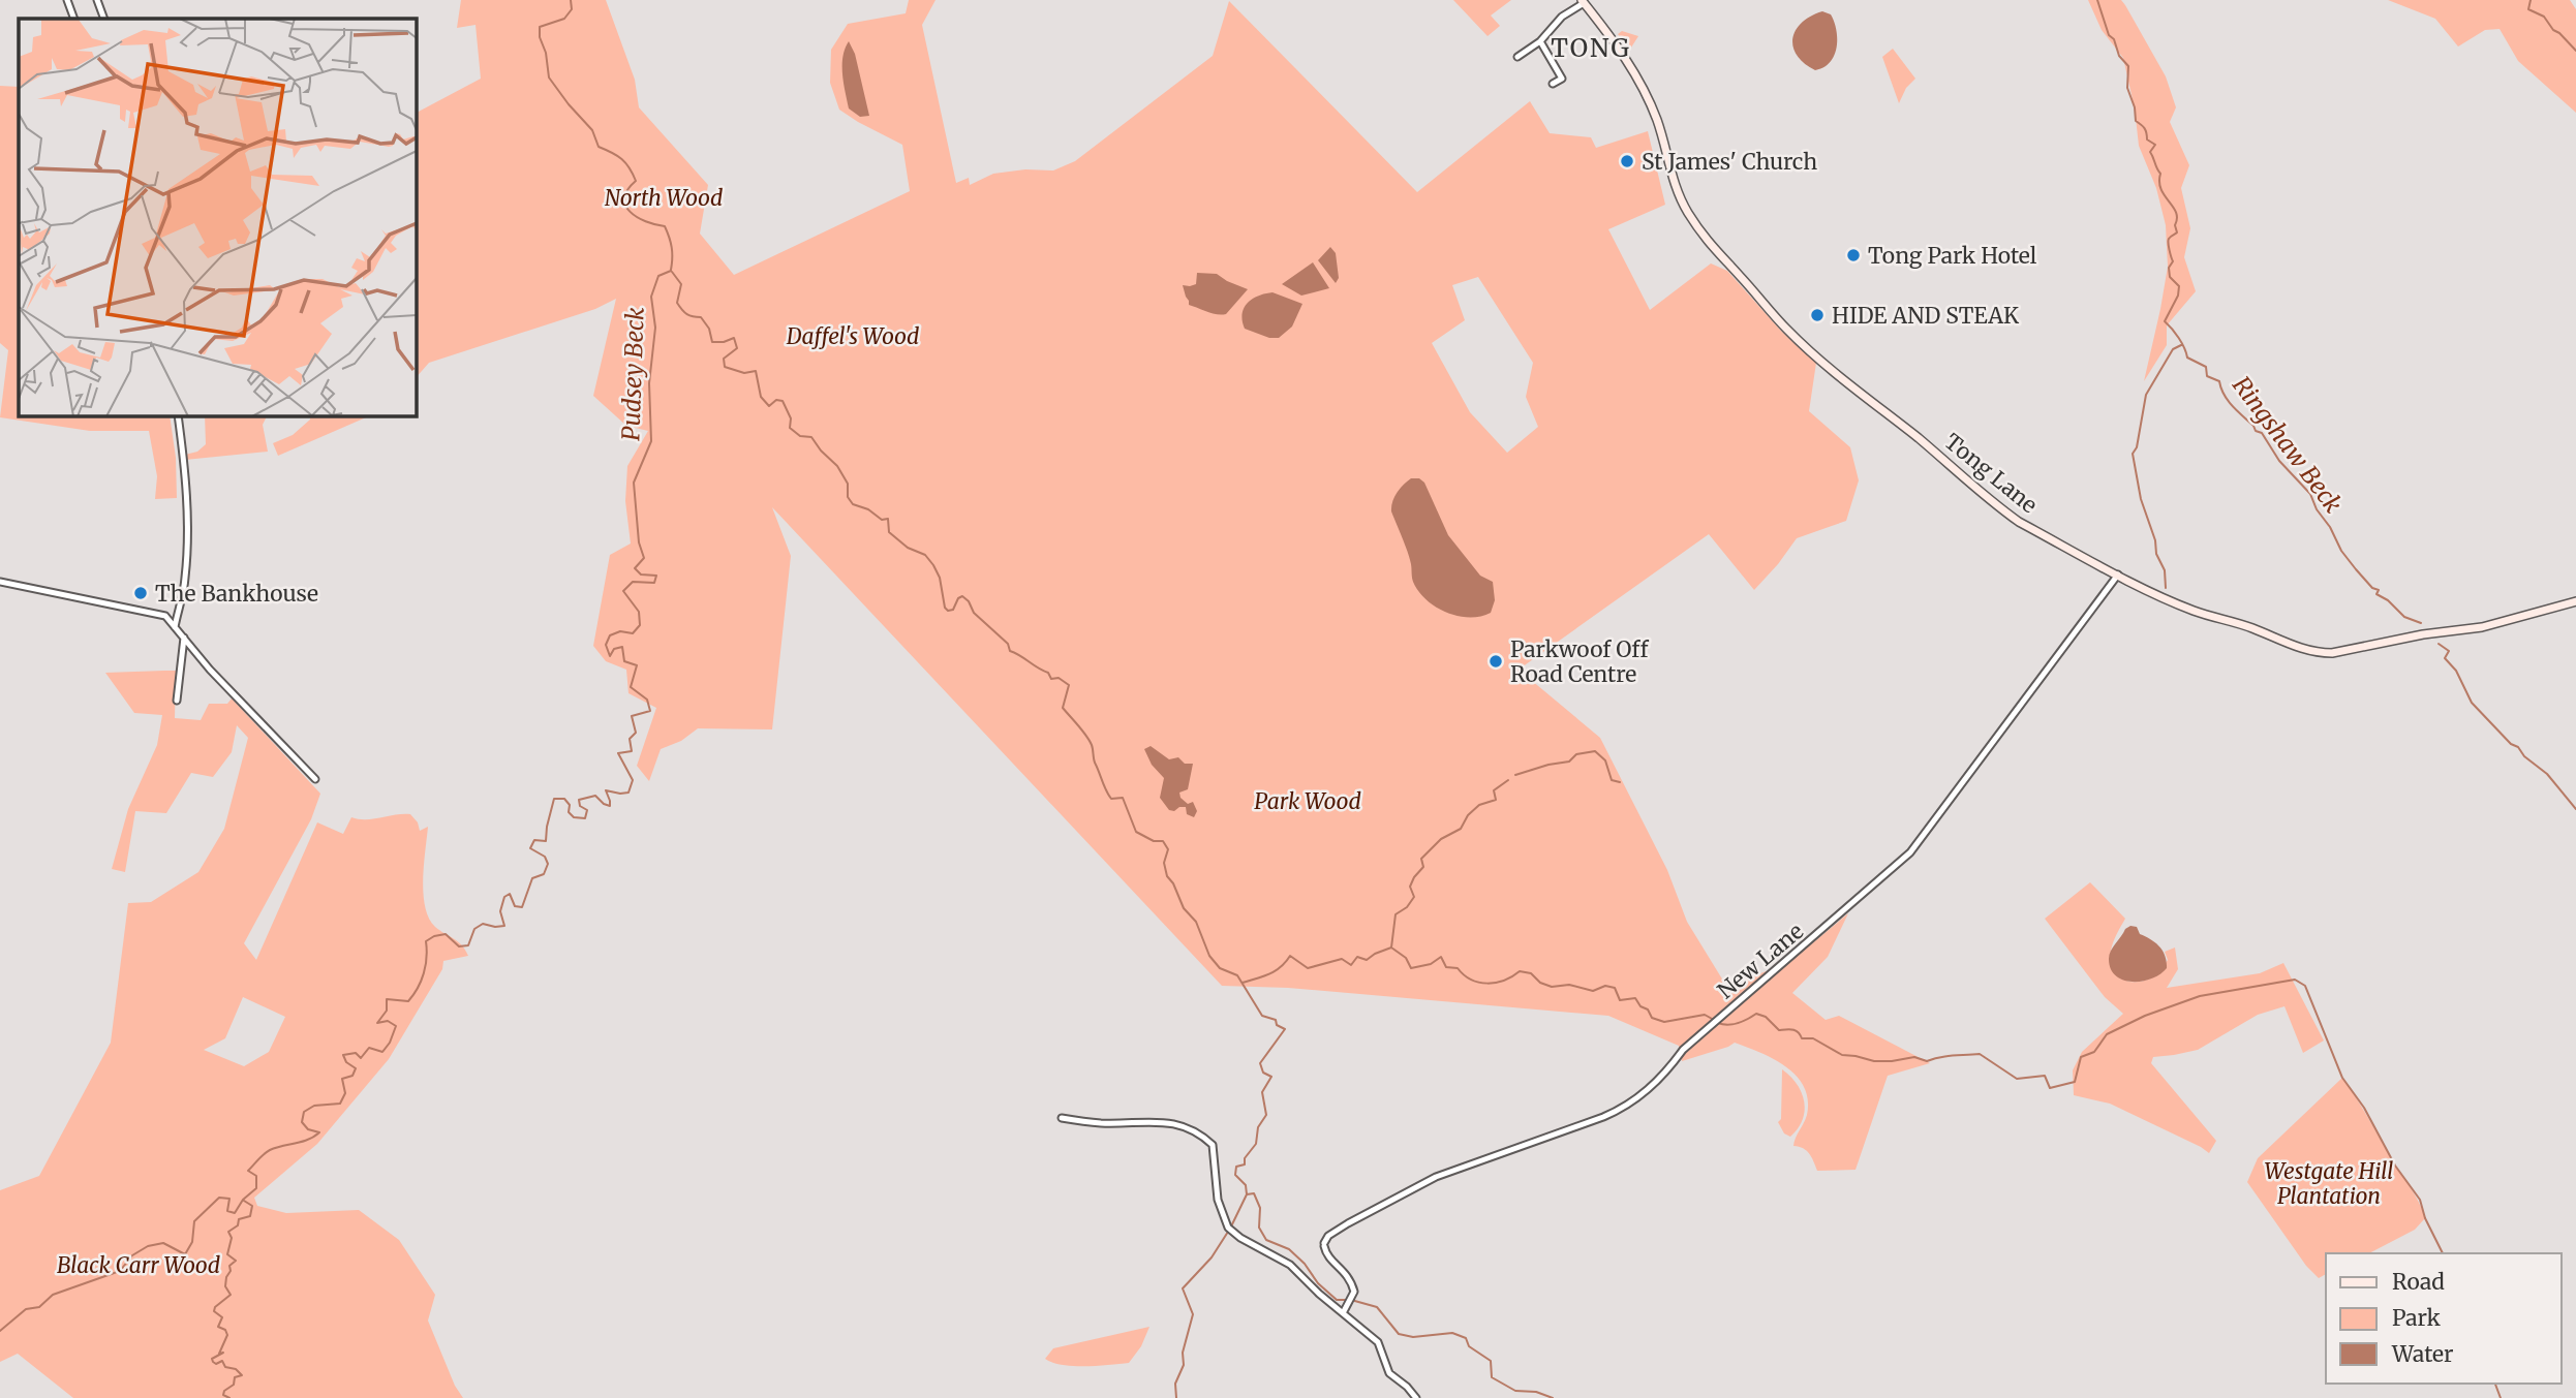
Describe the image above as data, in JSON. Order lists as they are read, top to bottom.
{
  "streets": {
    "street": ["Tong Lane", "New Lane"]
  },
  "crossings": [
    ["Tong Lane", "New Lane"]
  ],
  "districts": ["TONG"],
  "water": ["Pudsey Beck", "Ringshaw Beck"],
  "parks": [
    "North Wood",
    "Daffel's Wood",
    "Park Wood",
    "Westgate Hill Plantation",
    "Black Carr Wood"
  ],
  "places": [
    "St James' Church",
    "Tong Park Hotel",
    "HIDE AND STEAK",
    "The Bankhouse",
    "Parkwoof Off Road Centre"
  ],
  "legend": ["Road", "Park", "Water"]
}
